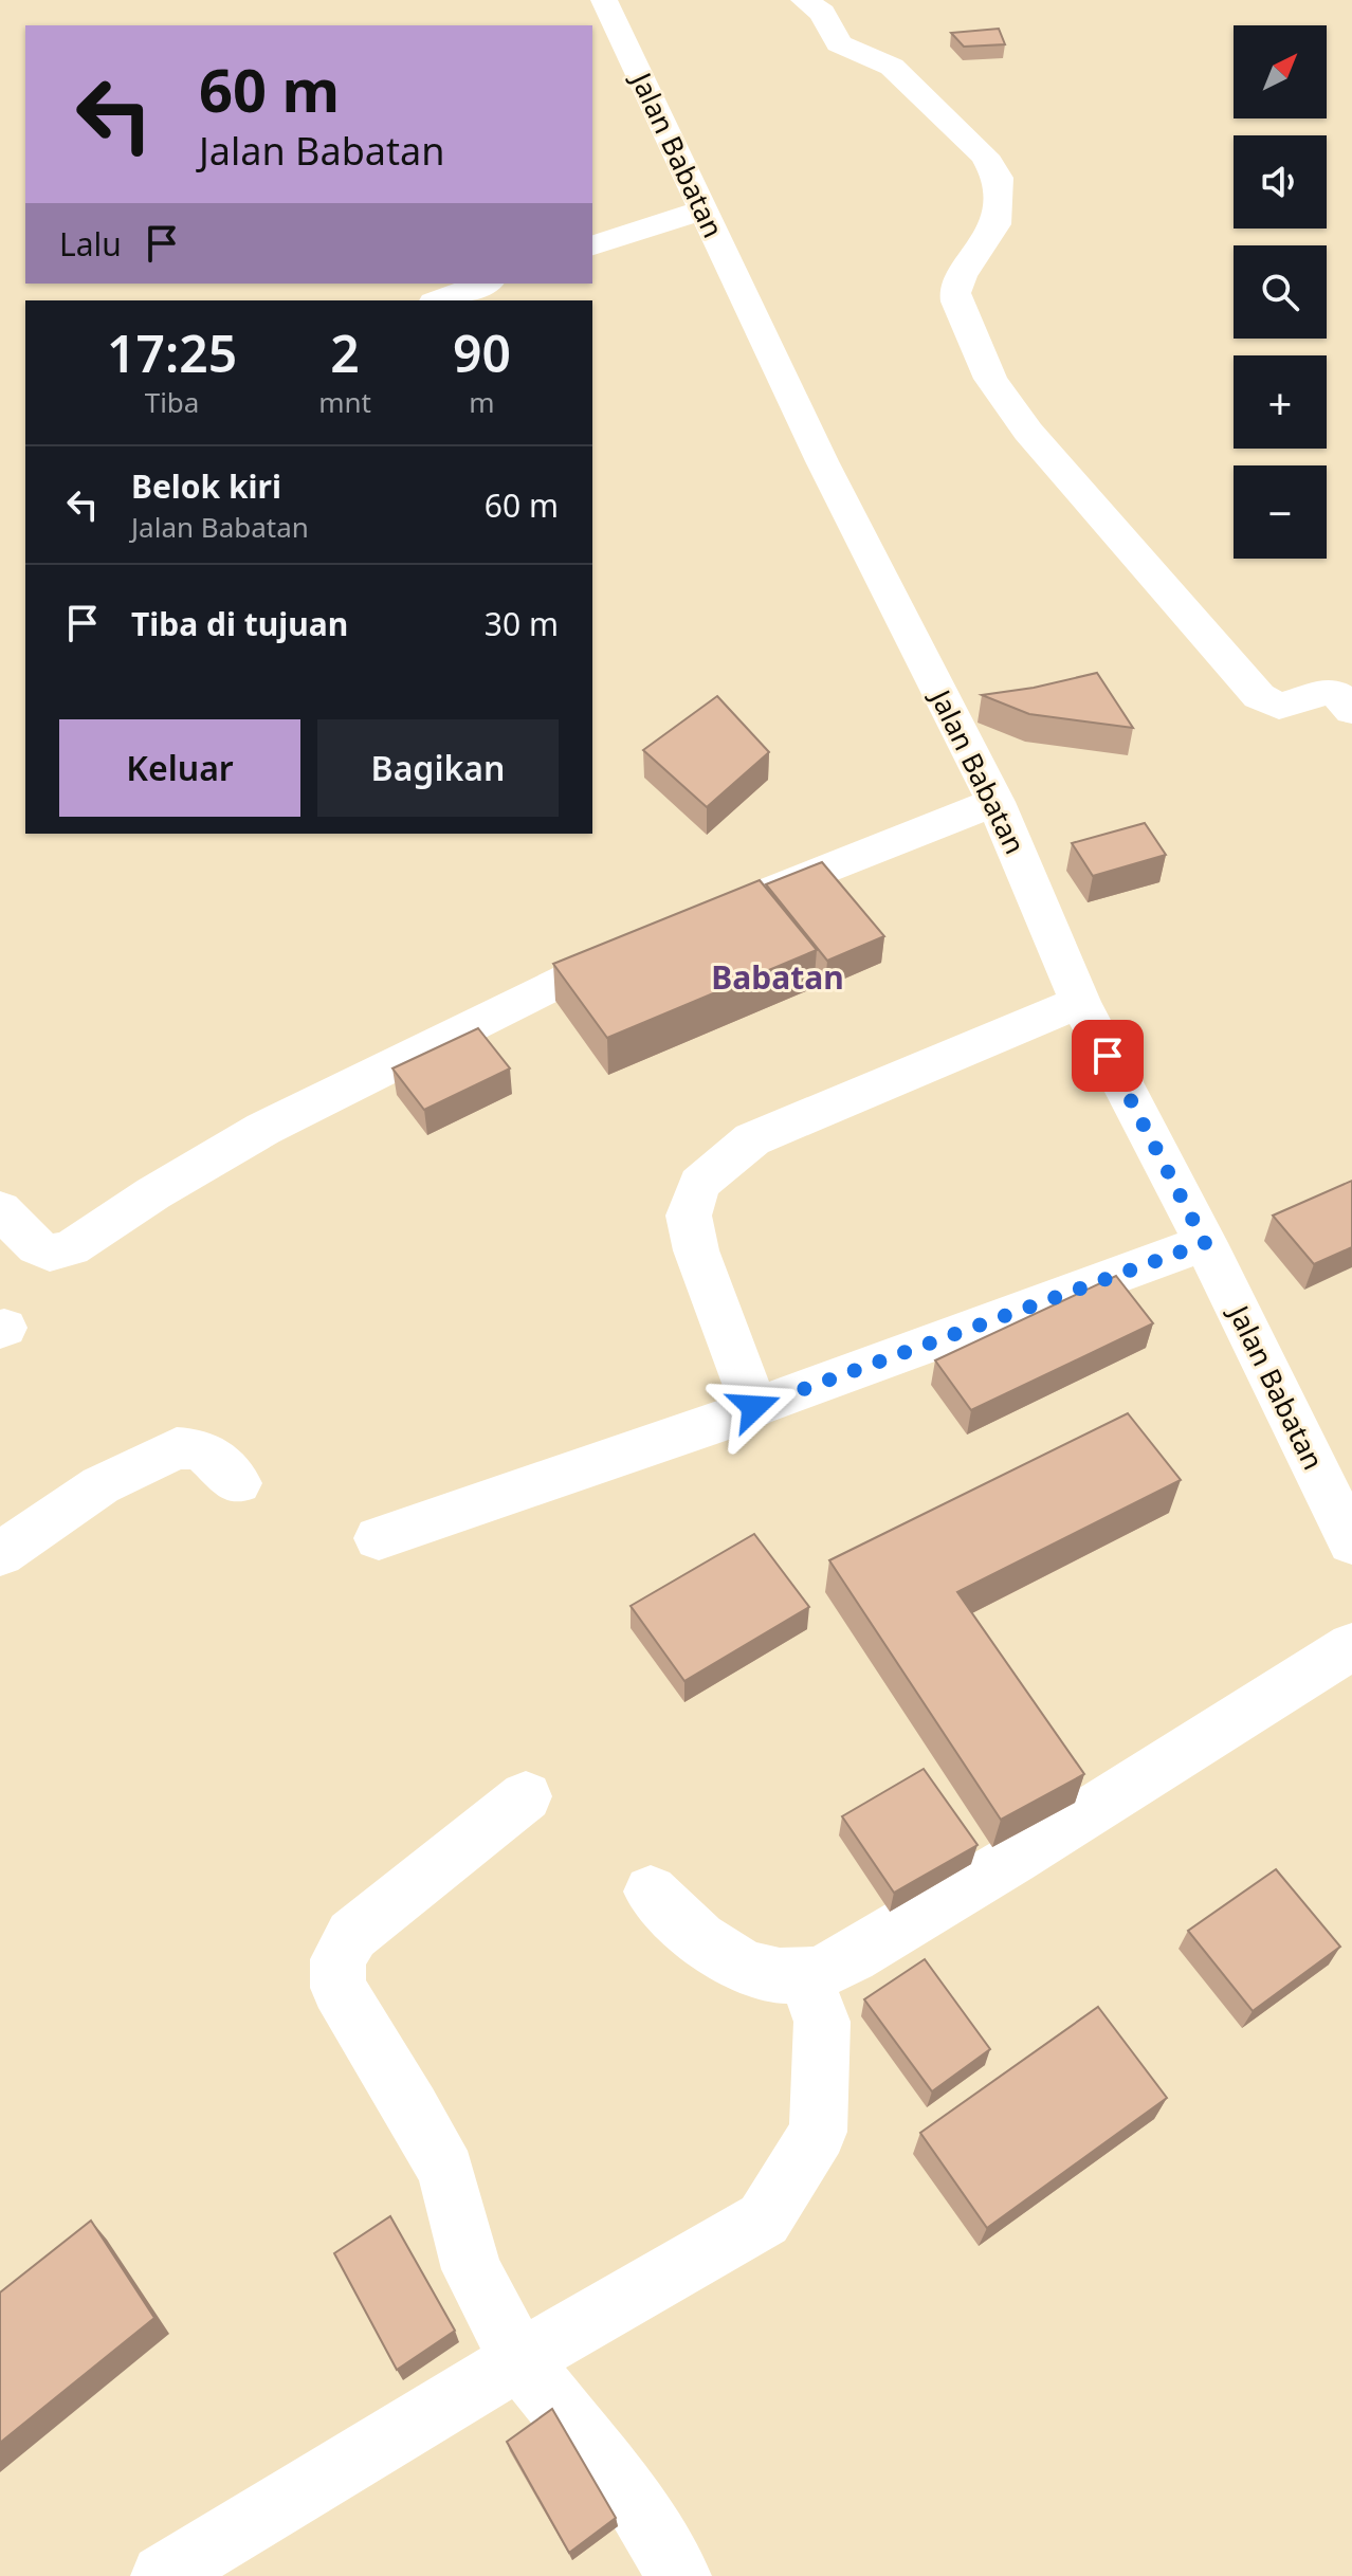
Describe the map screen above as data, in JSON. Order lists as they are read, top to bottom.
{
  "streets": {
    "street": ["Jalan Babatan"]
  },
  "districts": ["Babatan"],
  "north": "top right",
  "page": {
    "map_buttons": ["+", "−"],
    "turn": ["60 m", "Jalan Babatan"],
    "then": "Lalu",
    "eta": [
      "17:25",
      "Tiba",
      "2",
      "mnt",
      "90",
      "m"
    ],
    "list": [
      {
        "name": "Belok kiri",
        "note": "Jalan Babatan",
        "value": "60 m"
      },
      {
        "name": "Tiba di tujuan",
        "value": "30 m"
      }
    ],
    "buttons": ["Keluar", "Bagikan"]
  }
}
